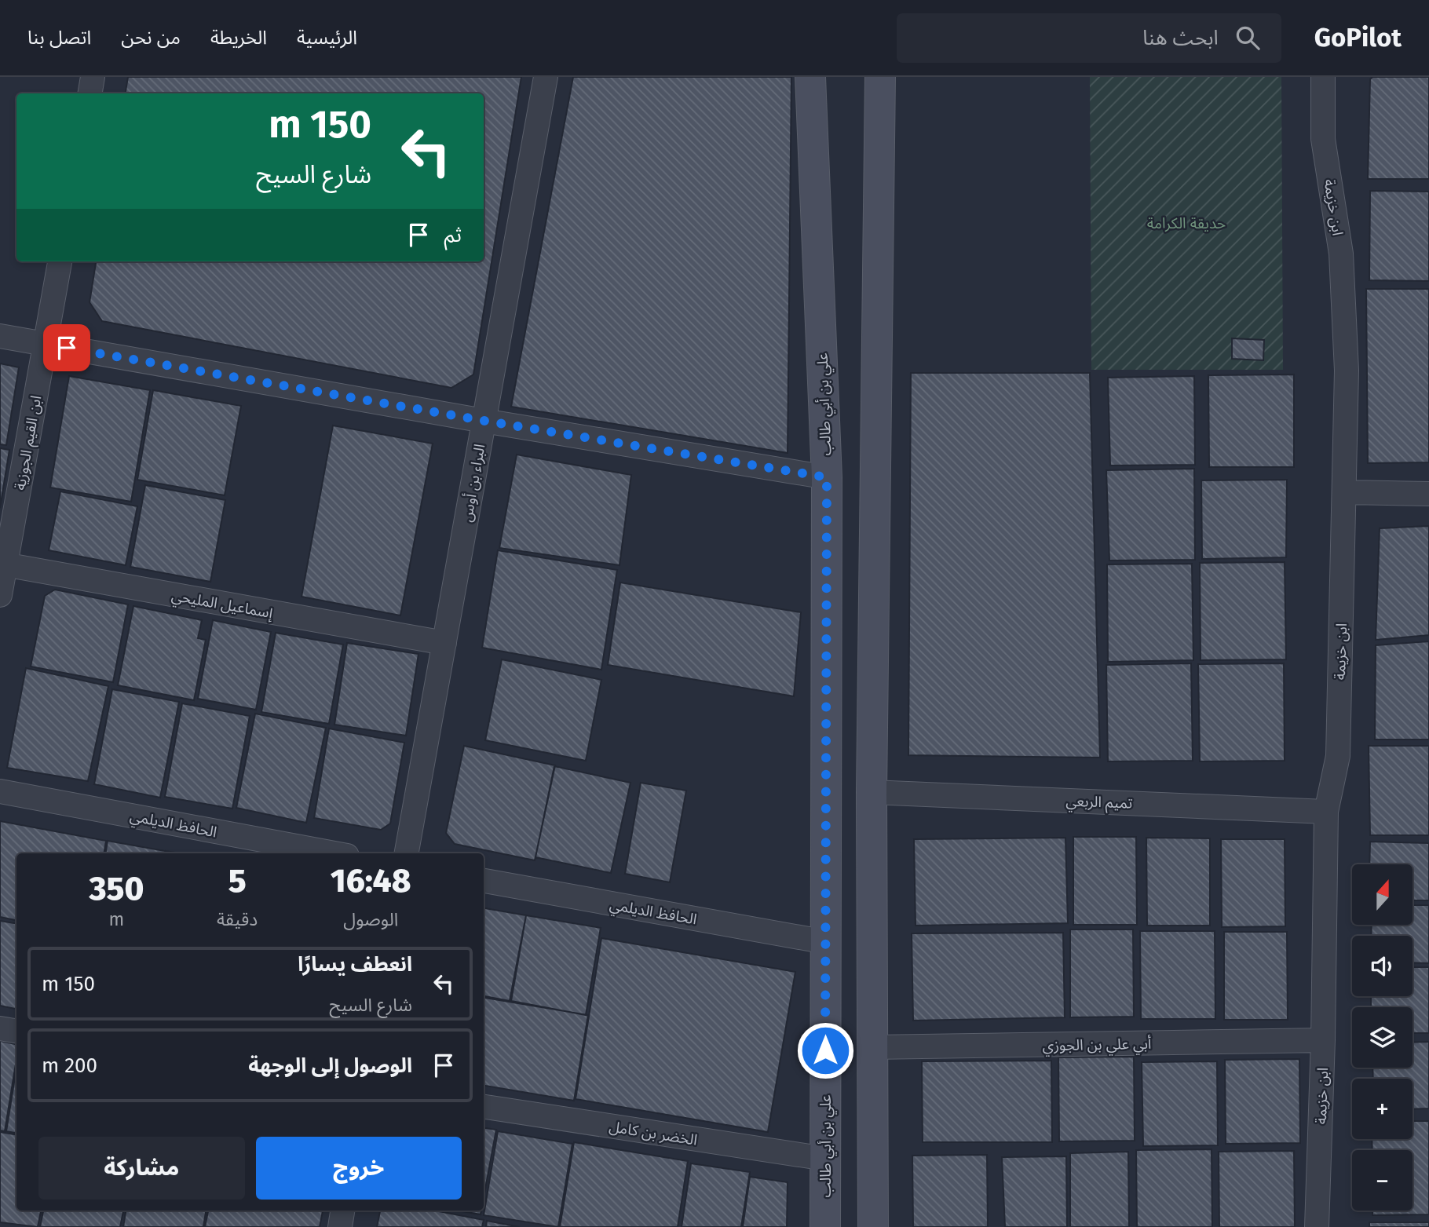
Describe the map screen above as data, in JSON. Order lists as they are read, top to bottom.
{
  "streets": {
    "main road": ["علي بن أبي طالب"],
    "street": [
      "ابن خزيمة",
      "ابن القيم الجوزية",
      "البراء بن أوس",
      "إسماعيل المليحي",
      "تميم الربعي",
      "الحافظ الديلمي",
      "أبي علي بن الجوزي",
      "الخضر بن كامل"
    ]
  },
  "crossings": [
    ["ابن خزيمة", "تميم الربعي"],
    ["ابن خزيمة", "أبي علي بن الجوزي"],
    ["علي بن أبي طالب", "الحافظ الديلمي"],
    ["علي بن أبي طالب", "الخضر بن كامل"],
    ["ابن القيم الجوزية", "إسماعيل المليحي"],
    ["البراء بن أوس", "إسماعيل المليحي"]
  ],
  "parks": ["حديقة الكرامة"],
  "north": "top",
  "page": {
    "header": "GoPilot",
    "search": "ابحث هنا",
    "nav": [
      "الرئيسية",
      "الخريطة",
      "من نحن",
      "اتصل بنا"
    ],
    "turn": ["150 m", "شارع السيح"],
    "then": "ثم",
    "eta": [
      "16:48",
      "الوصول",
      "5",
      "دقيقة",
      "350",
      "m"
    ],
    "map_buttons": ["+", "−"],
    "list": [
      {
        "name": "انعطف يسارًا",
        "note": "شارع السيح",
        "value": "150 m"
      },
      {
        "name": "الوصول إلى الوجهة",
        "value": "200 m"
      }
    ],
    "buttons": ["خروج", "مشاركة"]
  }
}
